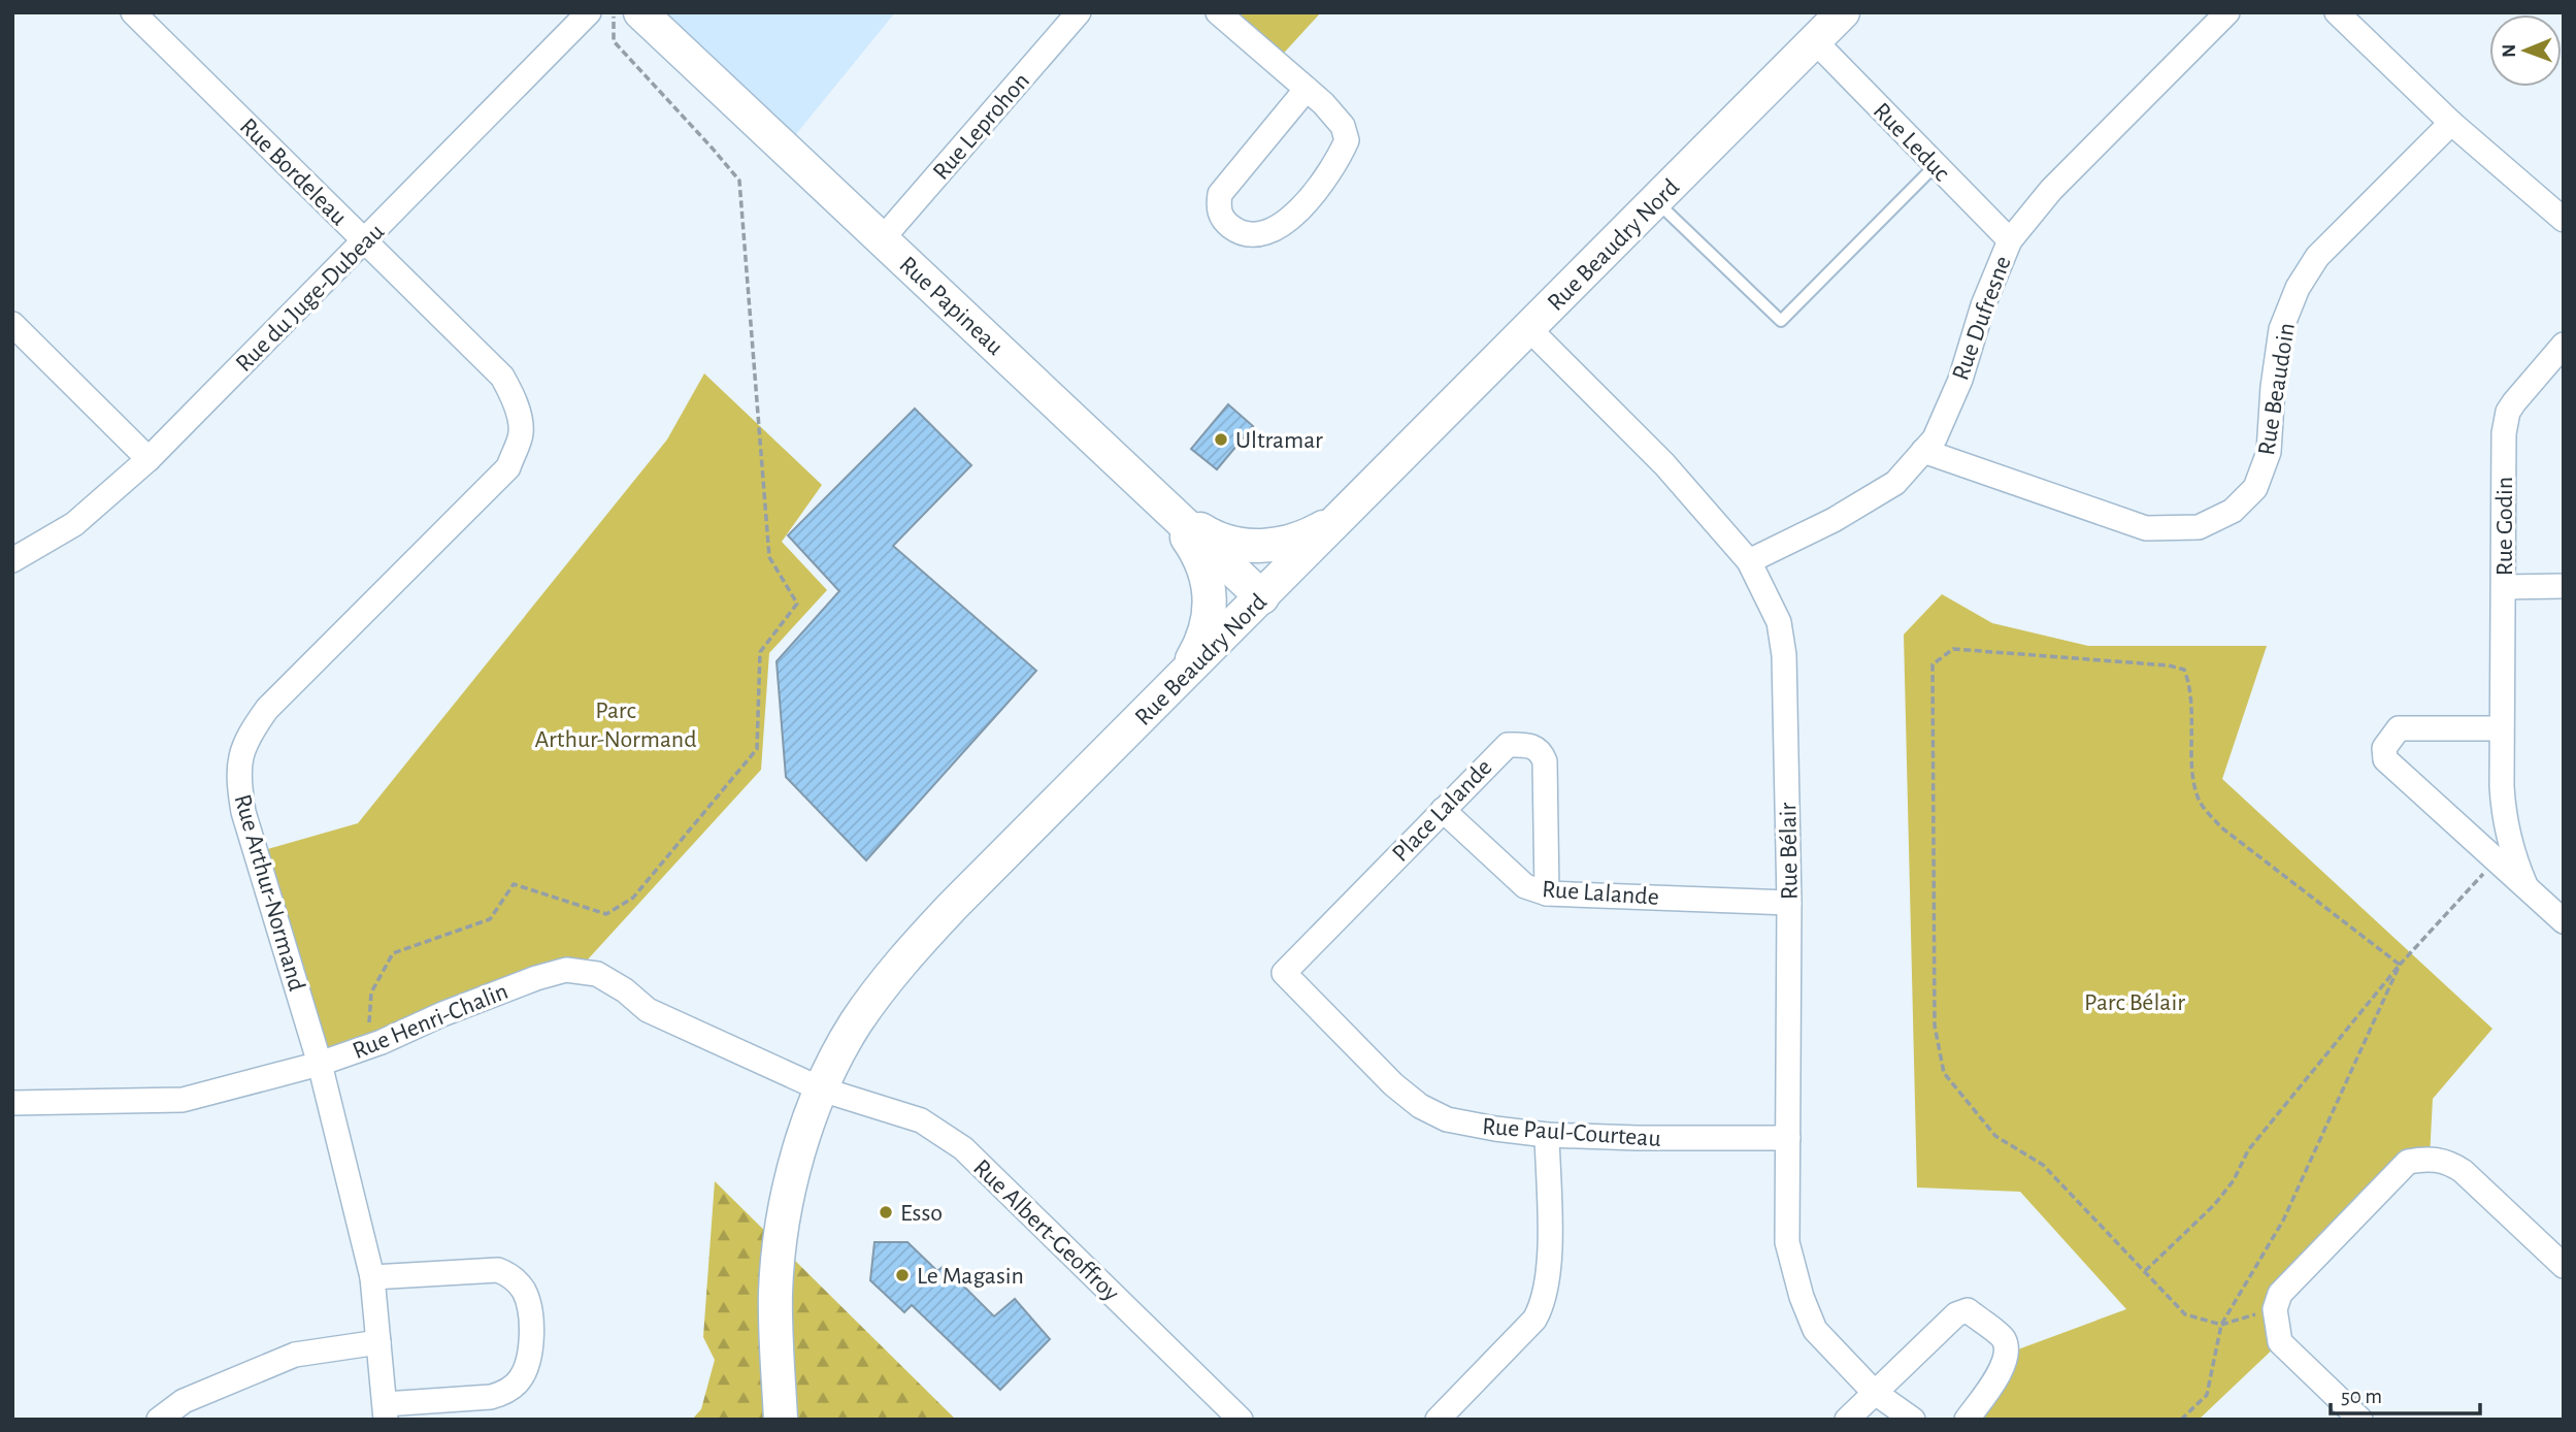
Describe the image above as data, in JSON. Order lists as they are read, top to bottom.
{
  "streets": {
    "main road": ["Rue Beaudry Nord", "Rue Papineau"],
    "street": [
      "Rue Leprohon",
      "Rue Leduc",
      "Rue Bordeleau",
      "Rue du Juge-Dubeau",
      "Rue Dufresne",
      "Rue Beaudoin",
      "Rue Godin",
      "Place Lalande",
      "Rue Bélair",
      "Rue Arthur-Normand",
      "Rue Lalande",
      "Rue Henri-Chalin",
      "Rue Paul-Courteau",
      "Rue Albert-Geoffroy"
    ]
  },
  "crossings": [
    ["Rue Leprohon", "Rue Papineau"],
    ["Rue Leduc", "Rue Beaudry Nord"],
    ["Rue Leduc", "Rue Dufresne"],
    ["Rue Bordeleau", "Rue du Juge-Dubeau"],
    ["Rue Bordeleau", "Rue Arthur-Normand"],
    ["Rue Beaudry Nord", "Rue Papineau"],
    ["Rue Beaudry Nord", "Rue Bélair"],
    ["Rue Beaudry Nord", "Rue Henri-Chalin"],
    ["Rue Beaudry Nord", "Rue Albert-Geoffroy"],
    ["Rue Dufresne", "Rue Beaudoin"],
    ["Rue Dufresne", "Rue Bélair"],
    ["Place Lalande", "Rue Lalande"],
    ["Place Lalande", "Rue Paul-Courteau"],
    ["Rue Bélair", "Rue Lalande"],
    ["Rue Bélair", "Rue Paul-Courteau"],
    ["Rue Arthur-Normand", "Rue Henri-Chalin"],
    ["Rue Henri-Chalin", "Rue Albert-Geoffroy"]
  ],
  "parks": ["Parc Arthur-Normand", "Parc Bélair"],
  "places": ["Ultramar", "Esso", "Le Magasin"],
  "scale_bar": "50 m",
  "north": "left"
}
